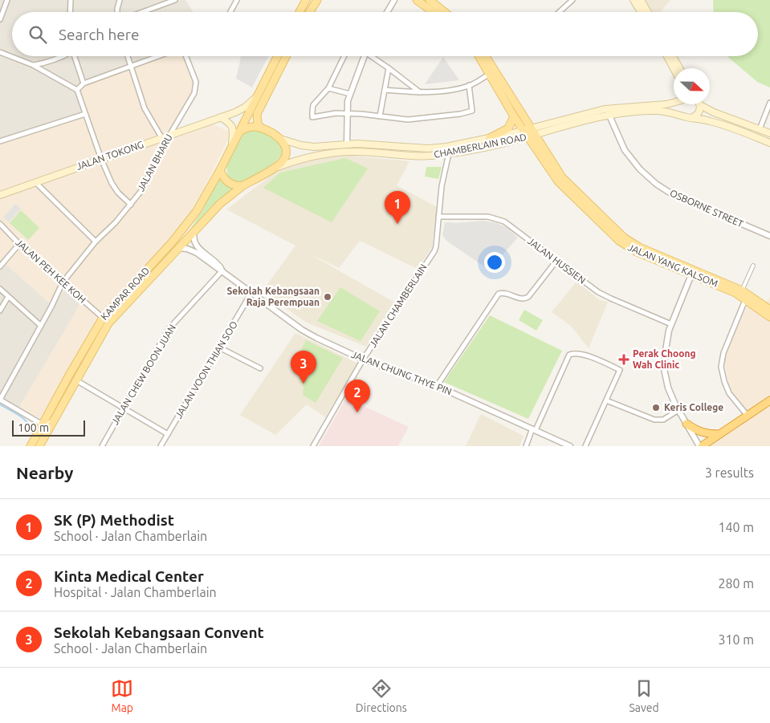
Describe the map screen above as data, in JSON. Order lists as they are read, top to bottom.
{
  "streets": {
    "main road": [
      "CHAMBERLAIN ROAD",
      "JALAN TOKONG",
      "JALAN YANG KALSOM",
      "KAMPAR ROAD"
    ],
    "street": [
      "JALAN BHARU",
      "OSBORNE STREET",
      "JALAN HUSSIEN",
      "JALAN PEH KEE KOH",
      "JALAN CHAMBERLAIN",
      "JALAN VOON THIAN SOO",
      "JALAN CHUNG THYE PIN",
      "JALAN CHEW BOON JUAN"
    ]
  },
  "crossings": [
    ["CHAMBERLAIN ROAD", "OSBORNE STREET"],
    ["CHAMBERLAIN ROAD", "JALAN YANG KALSOM"],
    ["CHAMBERLAIN ROAD", "KAMPAR ROAD"],
    ["CHAMBERLAIN ROAD", "JALAN CHAMBERLAIN"],
    ["JALAN TOKONG", "JALAN BHARU"],
    ["JALAN BHARU", "JALAN PEH KEE KOH"],
    ["JALAN HUSSIEN", "JALAN CHAMBERLAIN"],
    ["JALAN PEH KEE KOH", "KAMPAR ROAD"],
    ["KAMPAR ROAD", "JALAN CHUNG THYE PIN"],
    ["JALAN CHAMBERLAIN", "JALAN CHUNG THYE PIN"],
    ["JALAN VOON THIAN SOO", "JALAN CHUNG THYE PIN"],
    ["JALAN CHUNG THYE PIN", "JALAN CHEW BOON JUAN"]
  ],
  "places": {
    "other": ["Sekolah Kebangsaan Raja Perempuan", "Keris College"],
    "health": ["Perak Choong Wah Clinic"]
  },
  "scale_bar": "100 m",
  "north": "right",
  "page": {
    "search": "Search here",
    "pins": ["1", "3", "2"],
    "scale": "100 m",
    "heading": ["Nearby", "3 results"],
    "list": [
      {
        "mark": "1",
        "name": "SK (P) Methodist",
        "note": "School · Jalan Chamberlain",
        "value": "140 m"
      },
      {
        "mark": "2",
        "name": "Kinta Medical Center",
        "note": "Hospital · Jalan Chamberlain",
        "value": "280 m"
      },
      {
        "mark": "3",
        "name": "Sekolah Kebangsaan Convent",
        "note": "School · Jalan Chamberlain",
        "value": "310 m"
      }
    ],
    "nav": ["Map", "Directions", "Saved"]
  }
}
